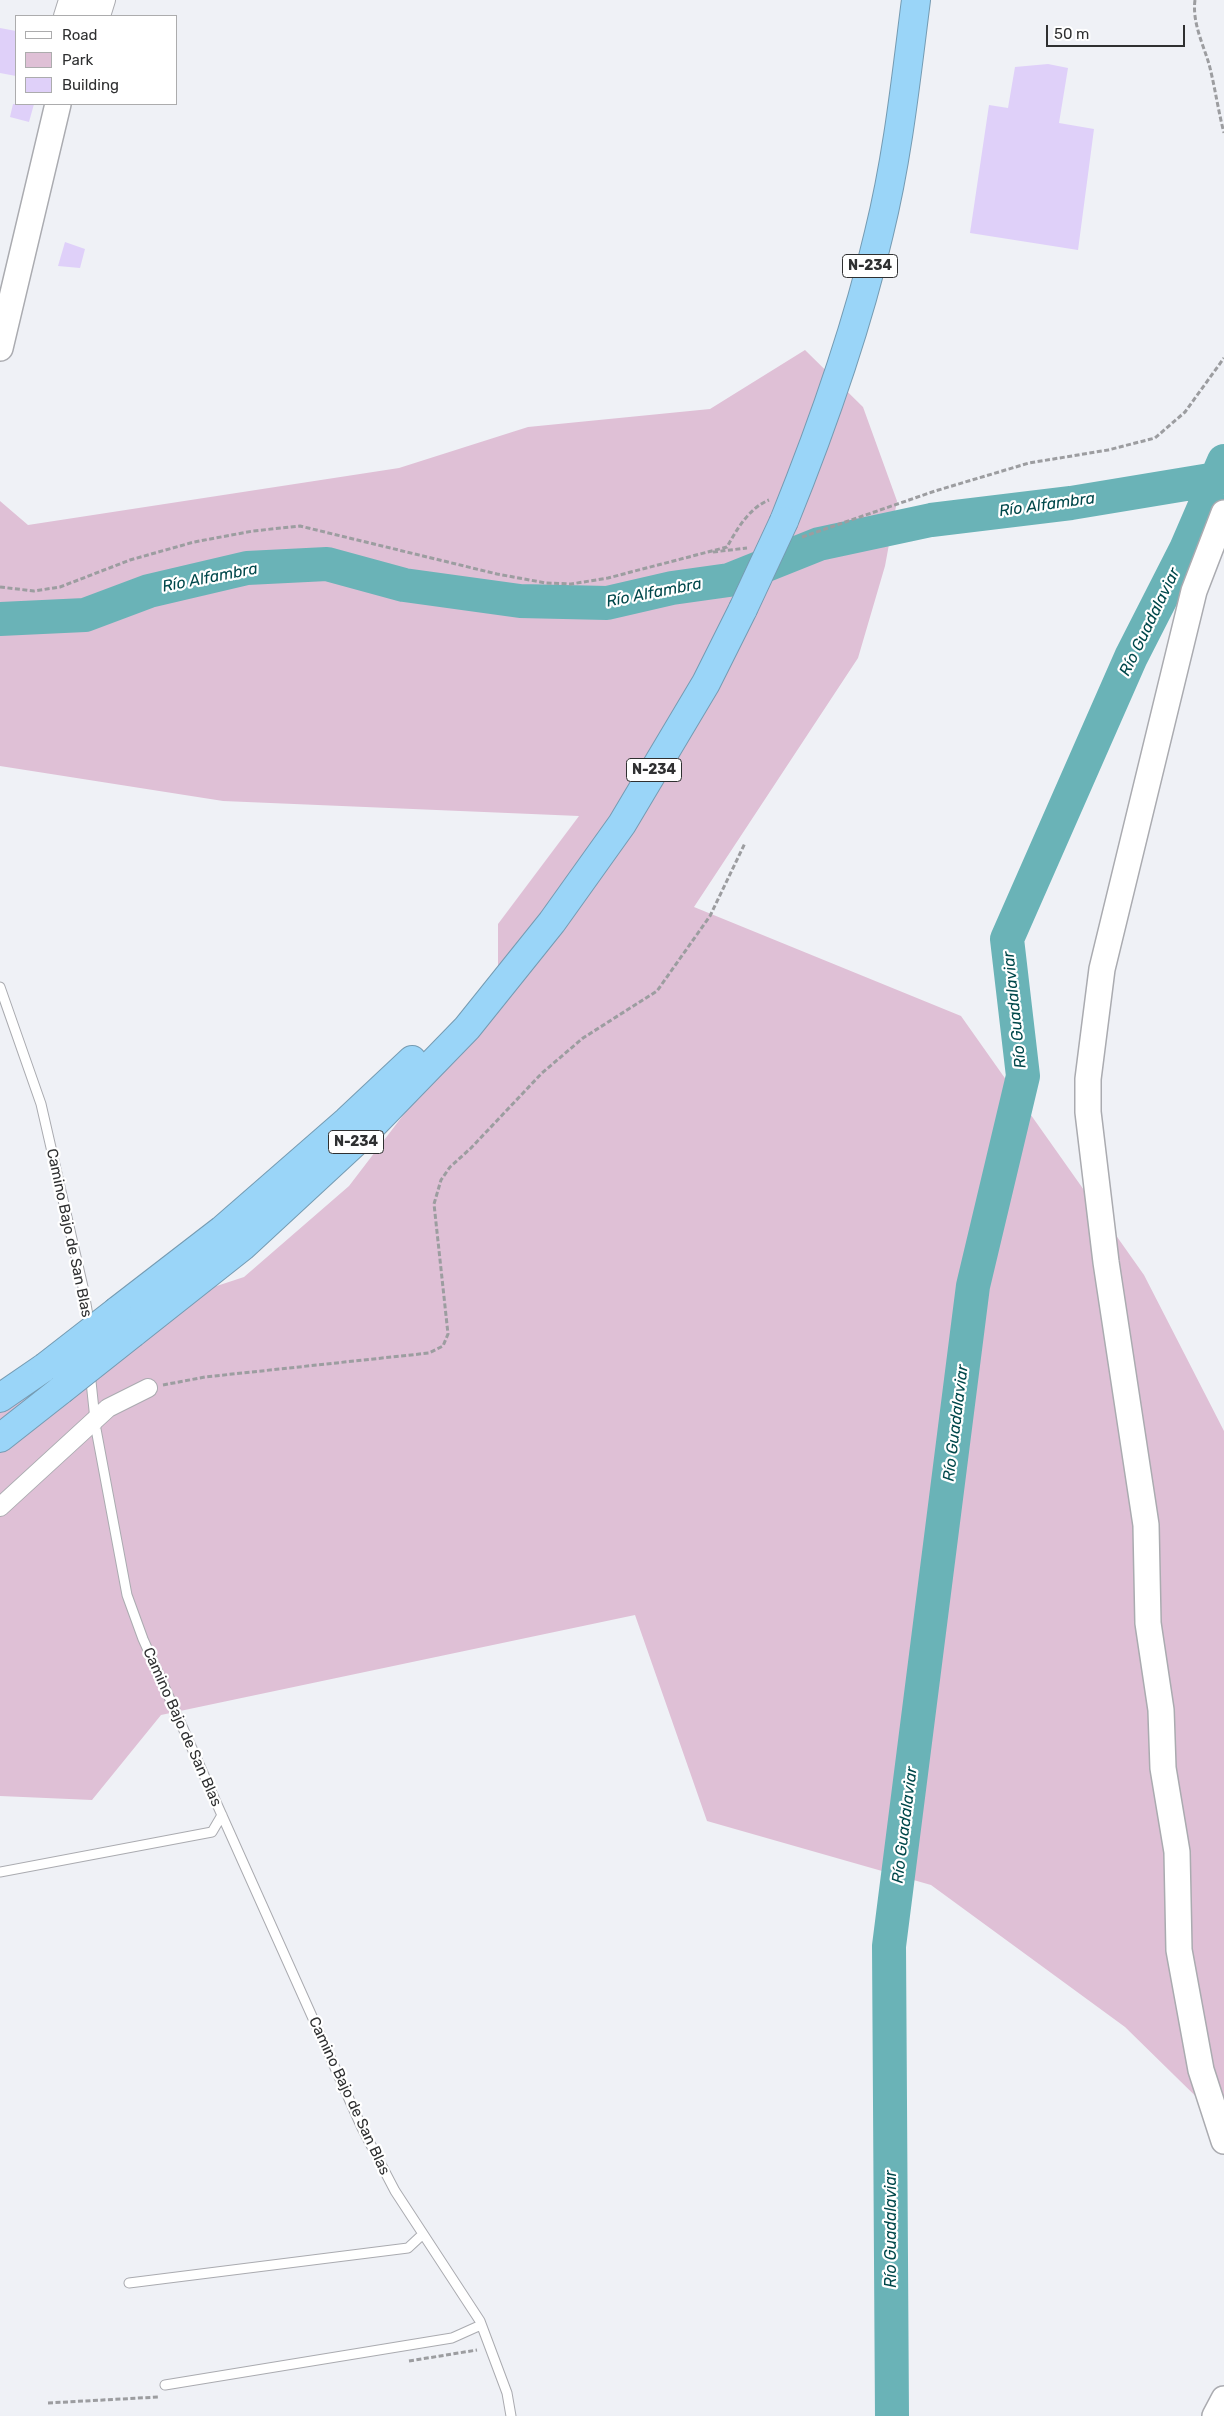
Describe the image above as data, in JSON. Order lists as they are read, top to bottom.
{
  "streets": {
    "highway": ["N-234"],
    "lane": ["Camino Bajo de San Blas"]
  },
  "water": ["Río Alfambra", "Río Guadalaviar"],
  "legend": ["Road", "Park", "Building"],
  "scale_bar": "50 m"
}
